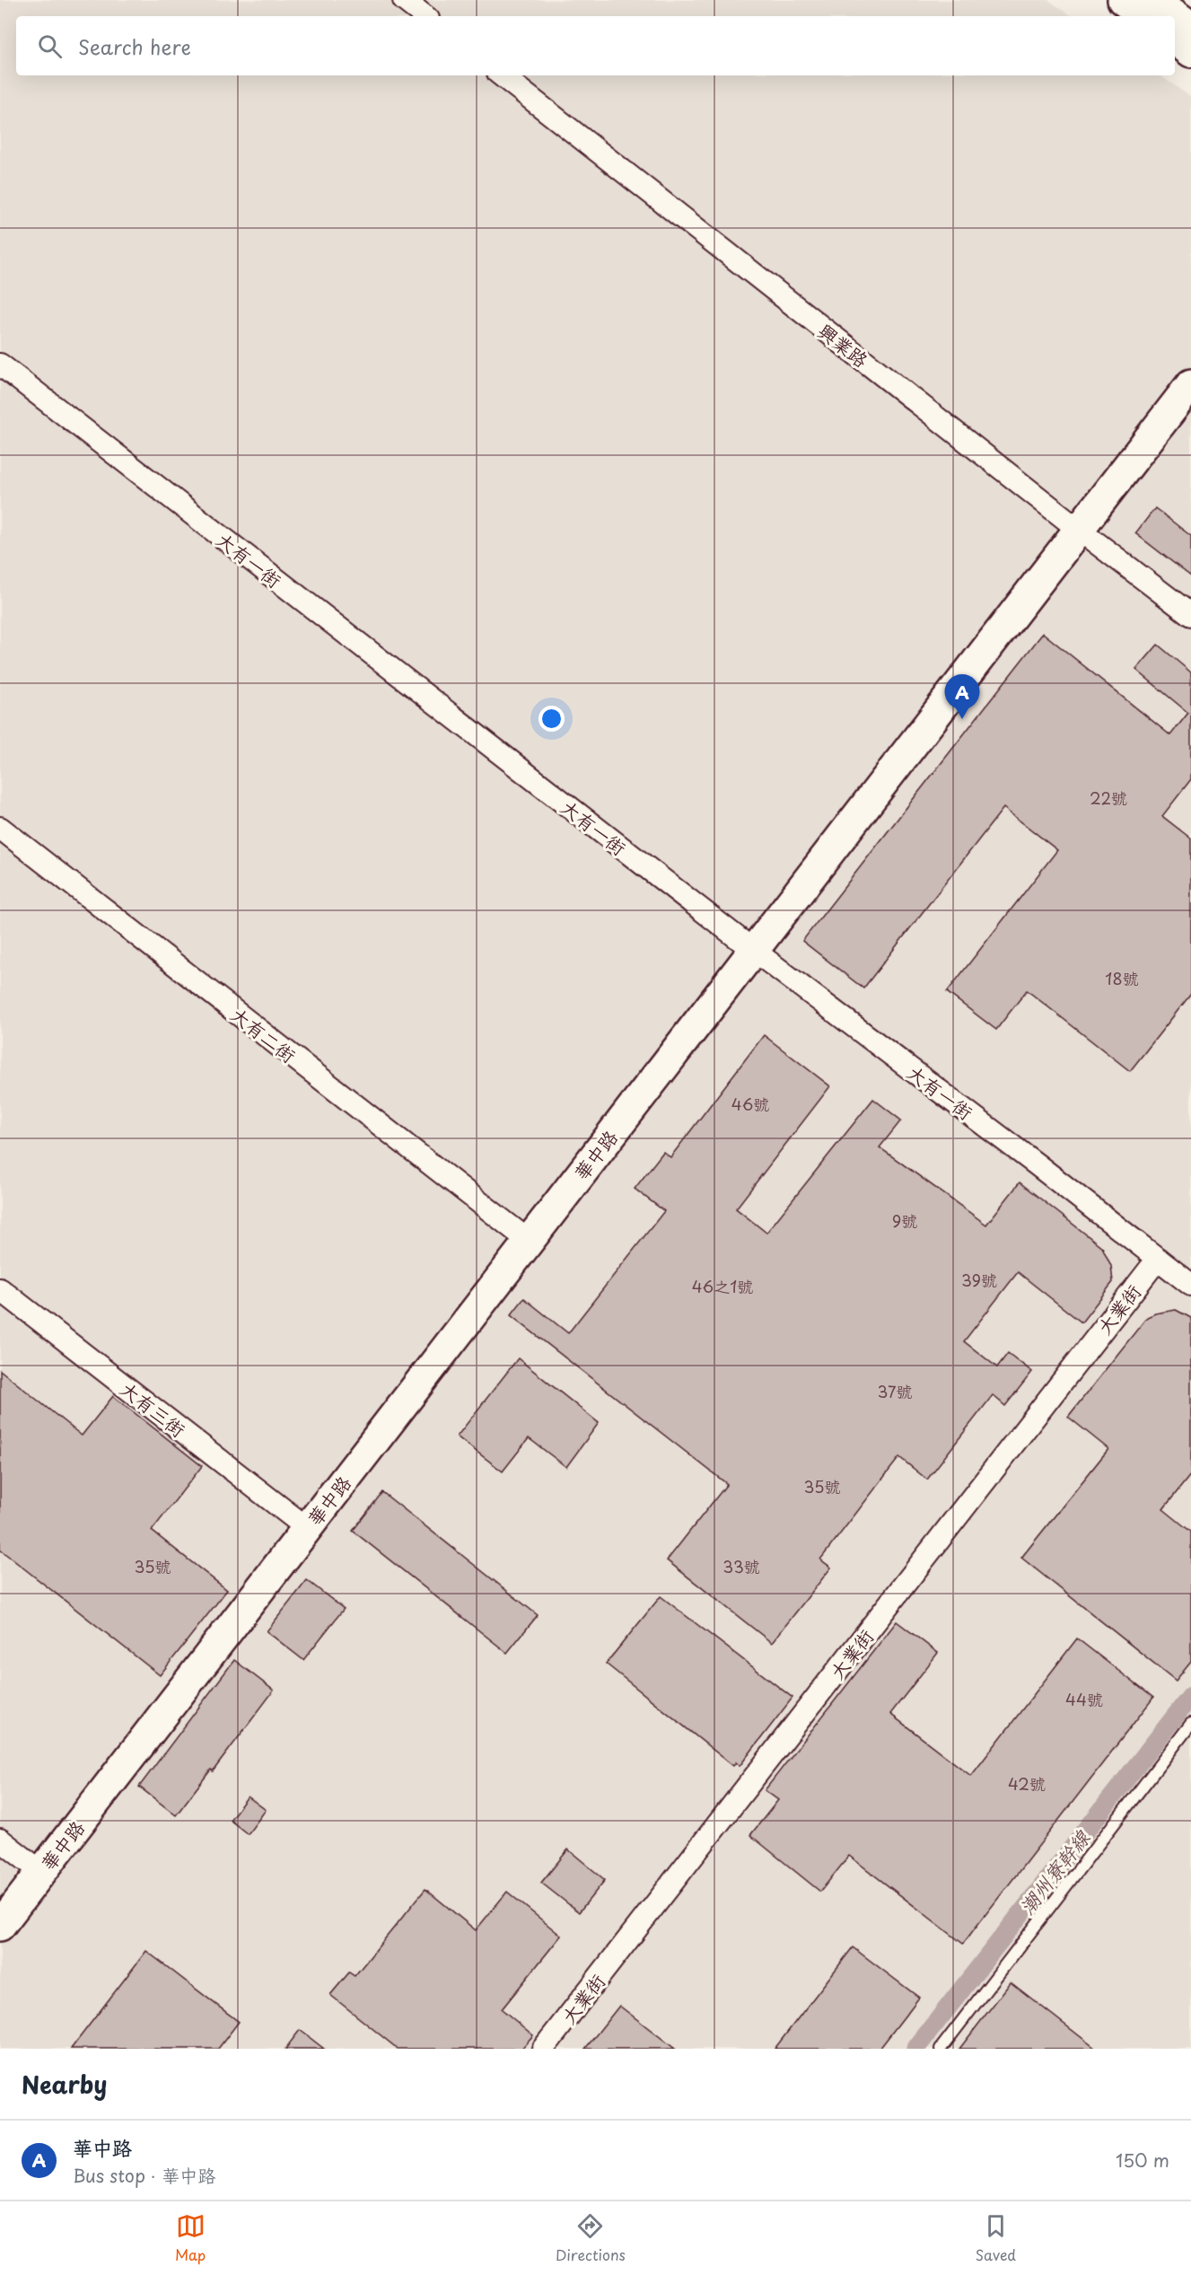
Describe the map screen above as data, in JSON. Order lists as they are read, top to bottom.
{
  "streets": {
    "main road": ["華中路"],
    "street": [
      "興業路",
      "大有一街",
      "大有二街",
      "大業街",
      "大有三街"
    ]
  },
  "crossings": [
    ["興業路", "華中路"],
    ["大有一街", "華中路"],
    ["大有一街", "大業街"],
    ["大有二街", "華中路"],
    ["華中路", "大有三街"]
  ],
  "water": ["潮州寮幹線"],
  "house_numbers": [
    "22號",
    "18號",
    "46號",
    "9號",
    "39號",
    "46之1號",
    "37號",
    "35號",
    "35號",
    "33號",
    "44號",
    "42號"
  ],
  "page": {
    "search": "Search here",
    "pins": "A",
    "heading": "Nearby",
    "list": [
      {
        "mark": "A",
        "name": "華中路",
        "note": "Bus stop · 華中路",
        "value": "150 m"
      }
    ],
    "nav": ["Map", "Directions", "Saved"]
  }
}
